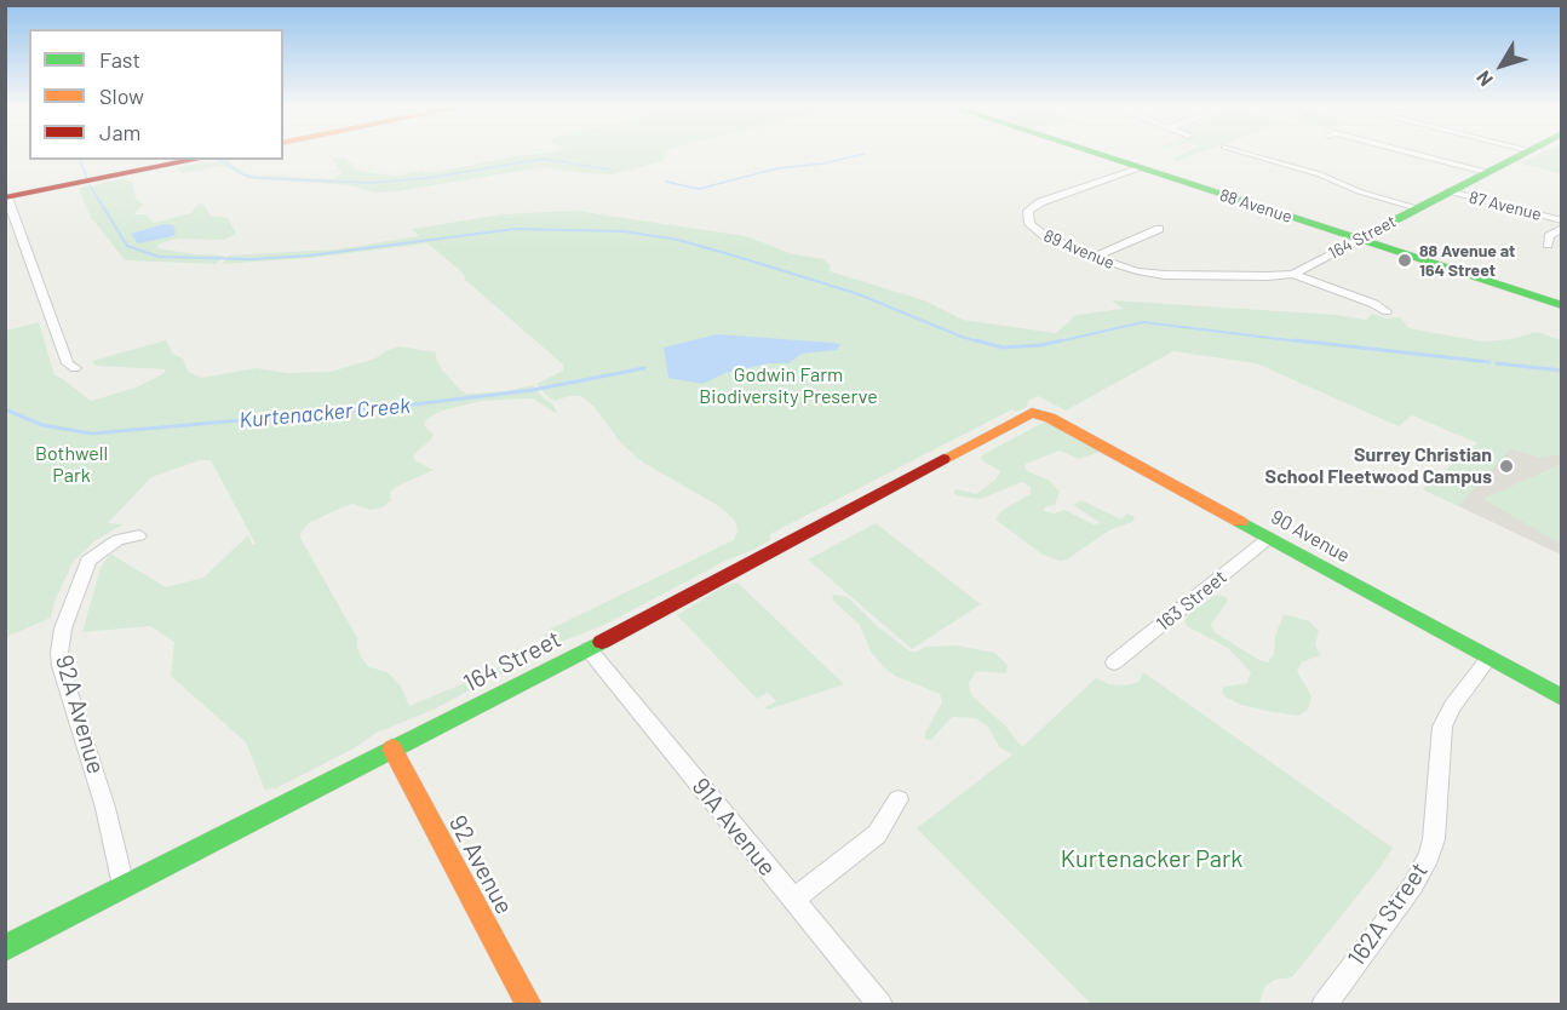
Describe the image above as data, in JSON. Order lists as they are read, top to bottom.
{
  "streets": {
    "street": [
      "88 Avenue",
      "87 Avenue",
      "164 Street",
      "89 Avenue",
      "90 Avenue",
      "163 Street",
      "92A Avenue",
      "91A Avenue",
      "92 Avenue",
      "162A Street"
    ]
  },
  "crossings": [
    ["88 Avenue", "164 Street"],
    ["88 Avenue", "89 Avenue"],
    ["87 Avenue", "164 Street"],
    ["164 Street", "89 Avenue"],
    ["164 Street", "90 Avenue"],
    ["164 Street", "92A Avenue"],
    ["164 Street", "91A Avenue"],
    ["164 Street", "92 Avenue"],
    ["90 Avenue", "163 Street"],
    ["90 Avenue", "162A Street"]
  ],
  "water": ["Kurtenacker Creek"],
  "parks": ["Godwin Farm Biodiversity Preserve", "Bothwell Park", "Kurtenacker Park"],
  "places": ["88 Avenue at 164 Street", "Surrey Christian School Fleetwood Campus"],
  "legend": ["Fast", "Slow", "Jam"],
  "north": "bottom left"
}
